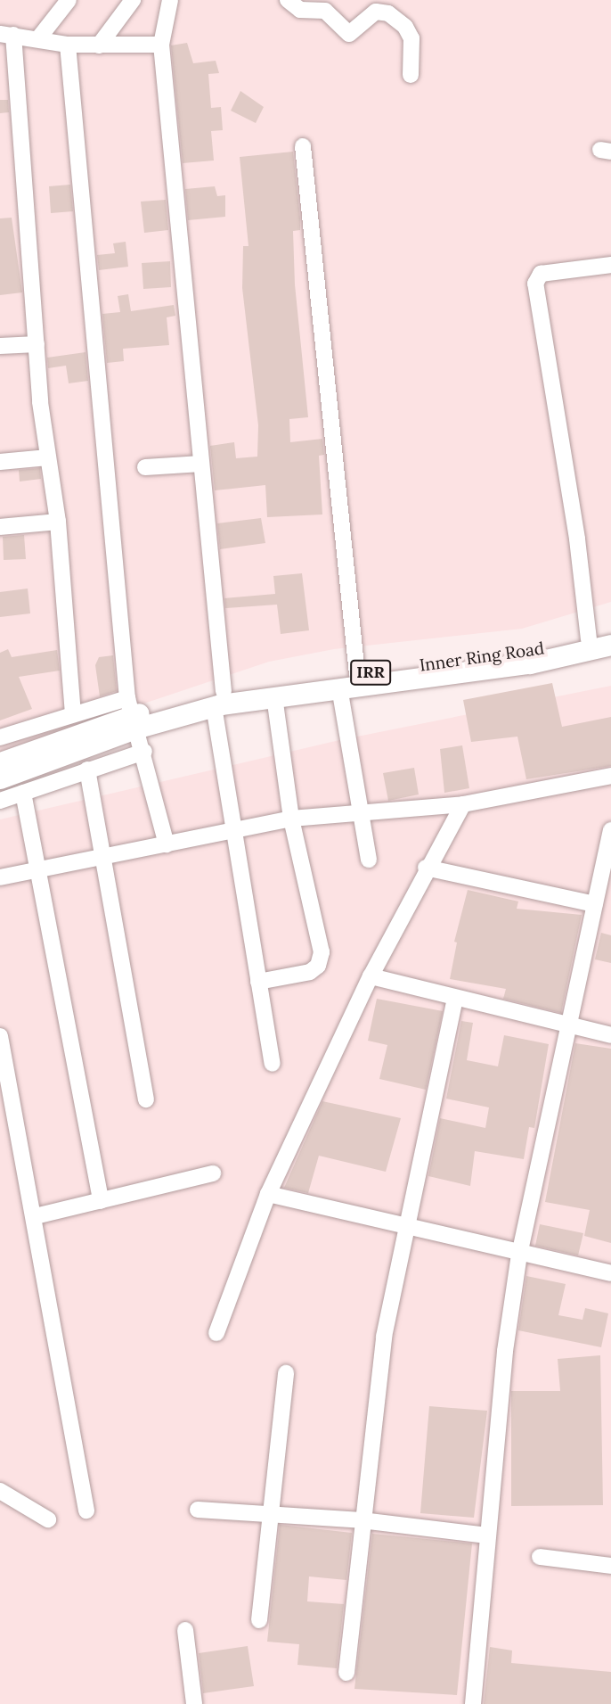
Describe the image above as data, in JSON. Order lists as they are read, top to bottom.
{
  "streets": {
    "main road": ["Inner Ring Road", "IRR"]
  },
  "crossings": [
    ["Inner Ring Road", "IRR"]
  ]
}
